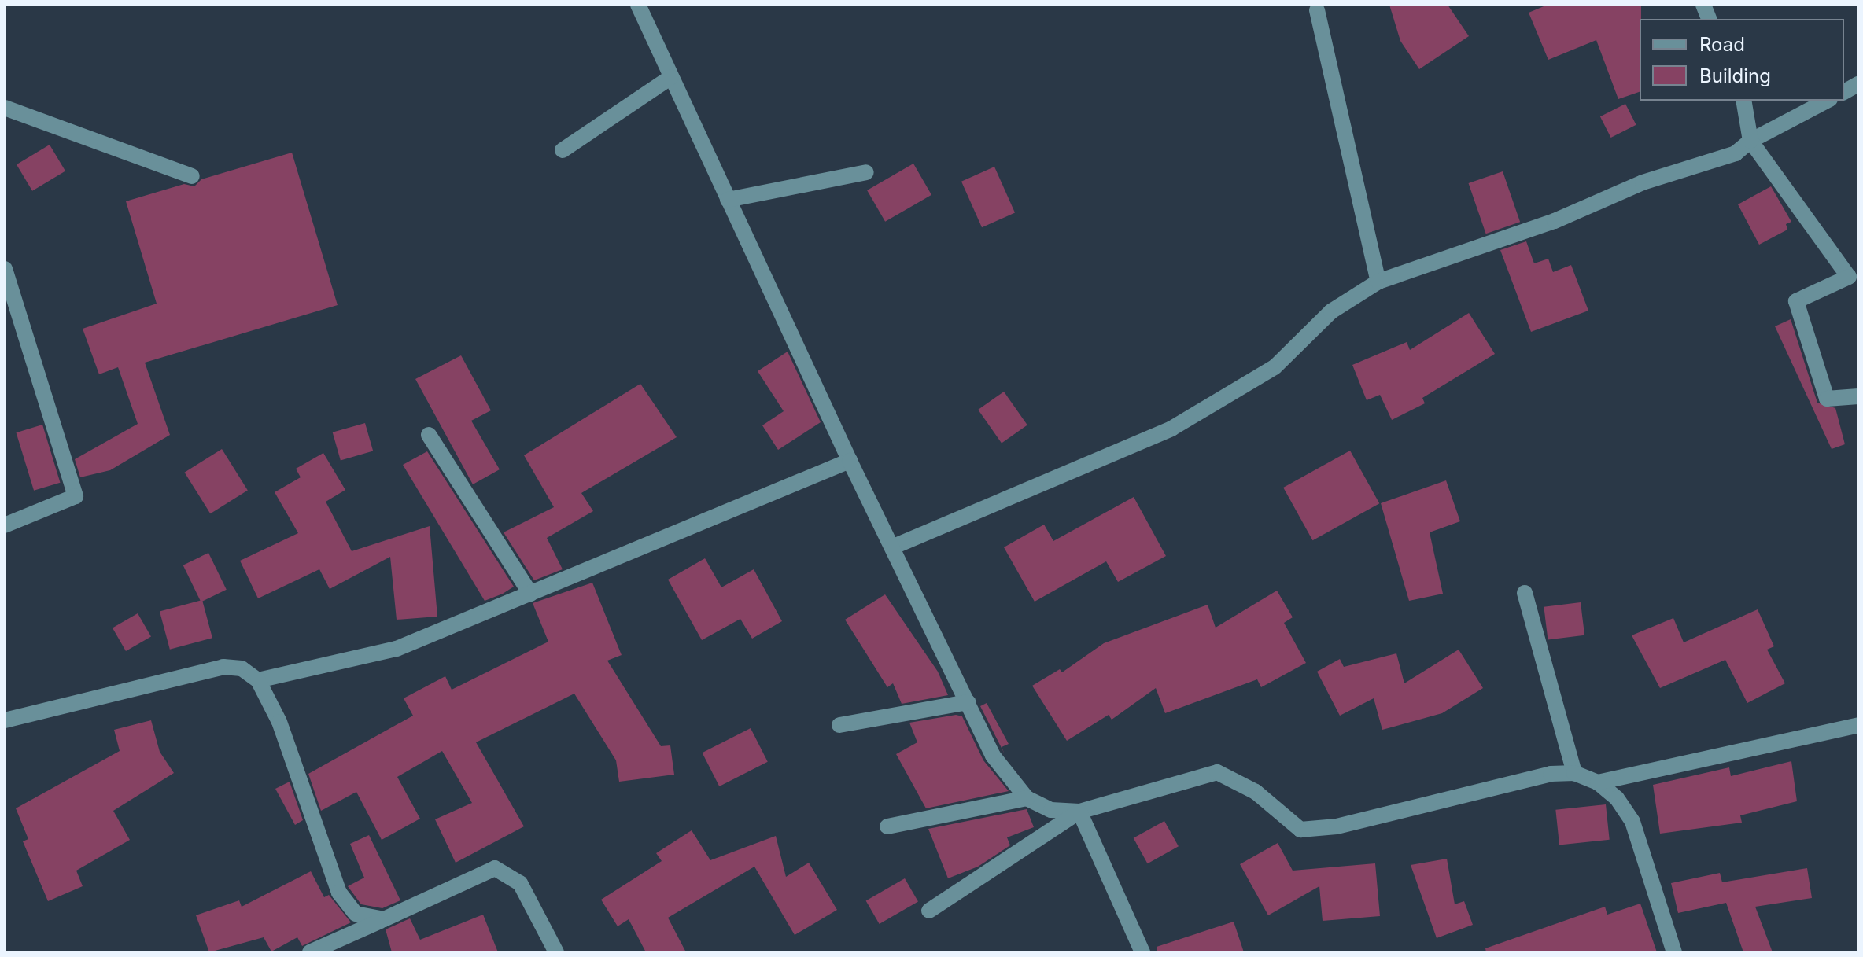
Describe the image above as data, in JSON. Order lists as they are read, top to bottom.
{
  "legend": ["Road", "Building"]
}
